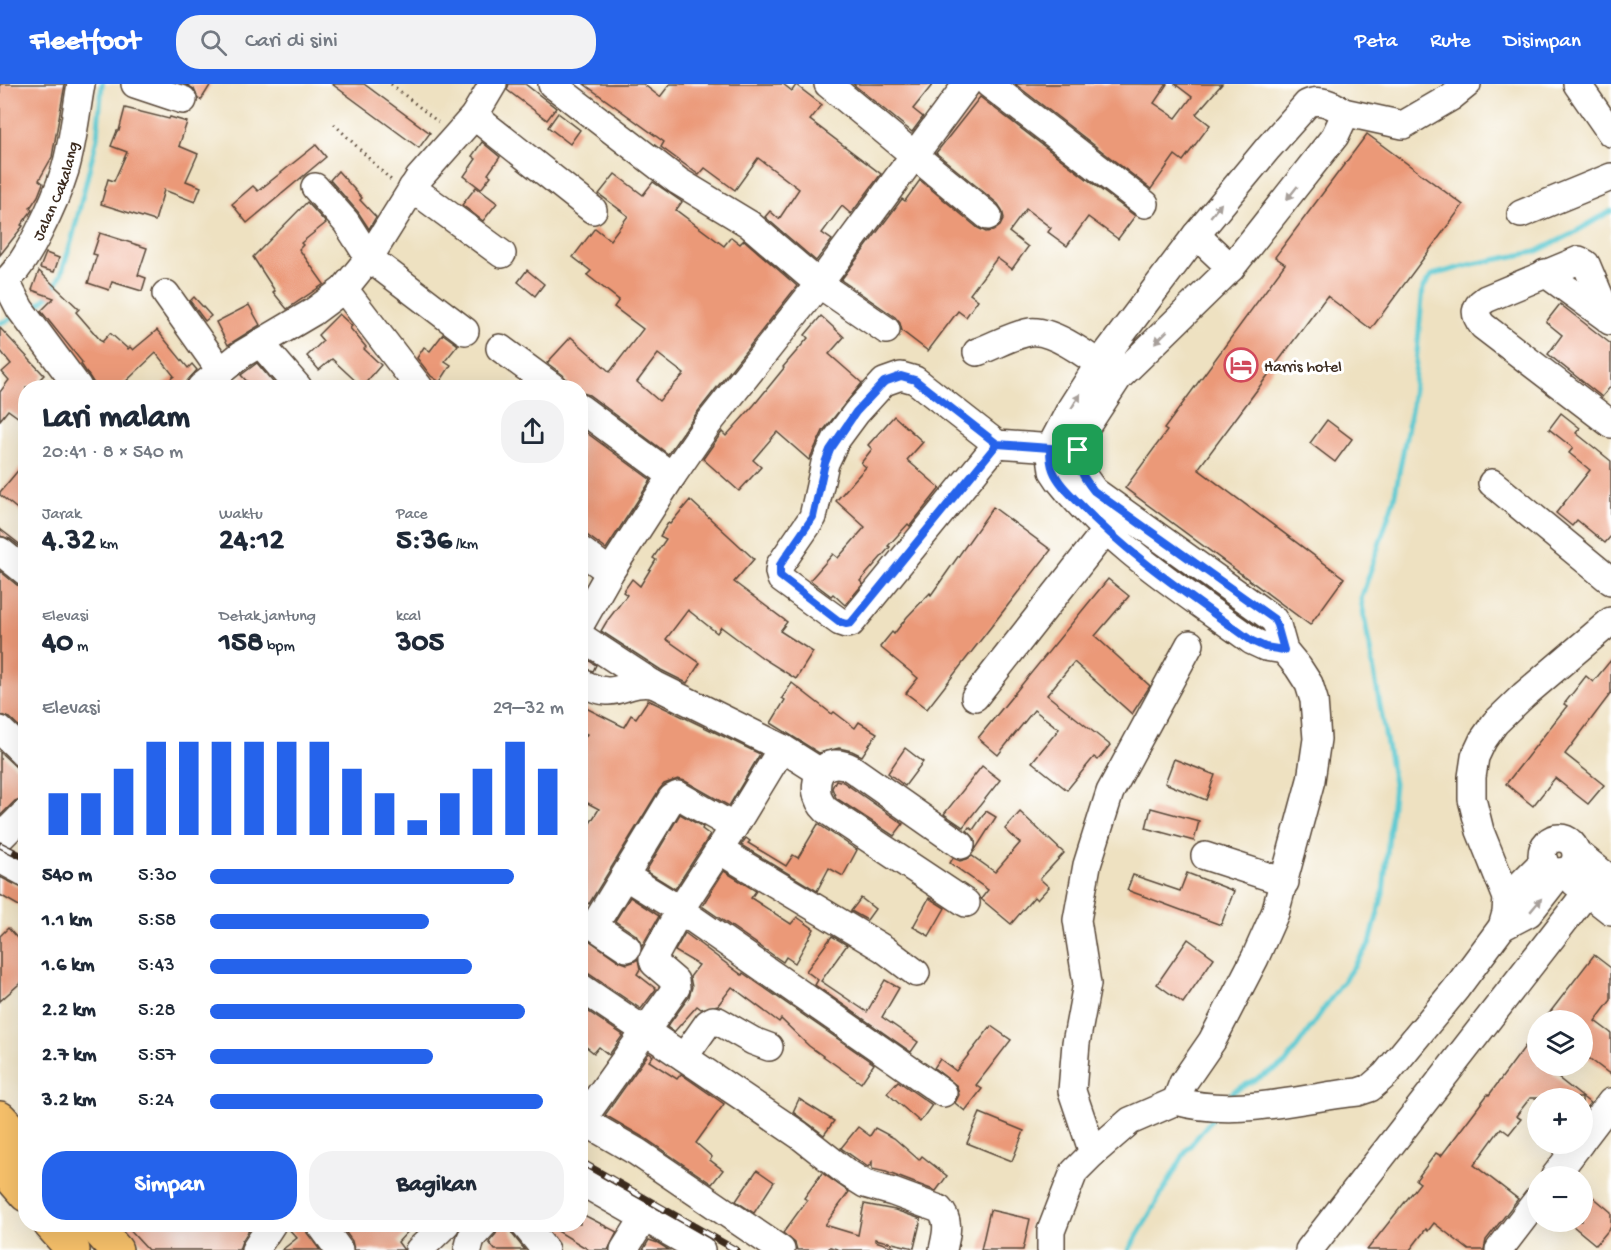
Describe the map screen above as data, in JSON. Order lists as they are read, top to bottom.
{
  "streets": {
    "street": ["Jalan Cakalang"]
  },
  "places": {
    "hotel": ["Harris hotel"]
  },
  "page": {
    "header": "Fleetfoot",
    "search": "Cari di sini",
    "nav": ["Peta", "Rute", "Disimpan"],
    "heading": ["Lari malam", "20:41 · 8 × 540 m"],
    "stats": [
      ["Jarak", "4.32 km"],
      ["Waktu", "24:12"],
      ["Pace", "5:36 /km"],
      ["Elevasi", "40 m"],
      ["Detak jantung", "158 bpm"],
      ["kcal", "305"]
    ],
    "chart": ["Elevasi", "29–32 m"],
    "list": [
      {
        "name": "540 m",
        "note": "5:30"
      },
      {
        "name": "1.1 km",
        "note": "5:58"
      },
      {
        "name": "1.6 km",
        "note": "5:43"
      },
      {
        "name": "2.2 km",
        "note": "5:28"
      },
      {
        "name": "2.7 km",
        "note": "5:57"
      },
      {
        "name": "3.2 km",
        "note": "5:24"
      }
    ],
    "map_buttons": ["+", "−"],
    "buttons": ["Simpan", "Bagikan"]
  }
}
